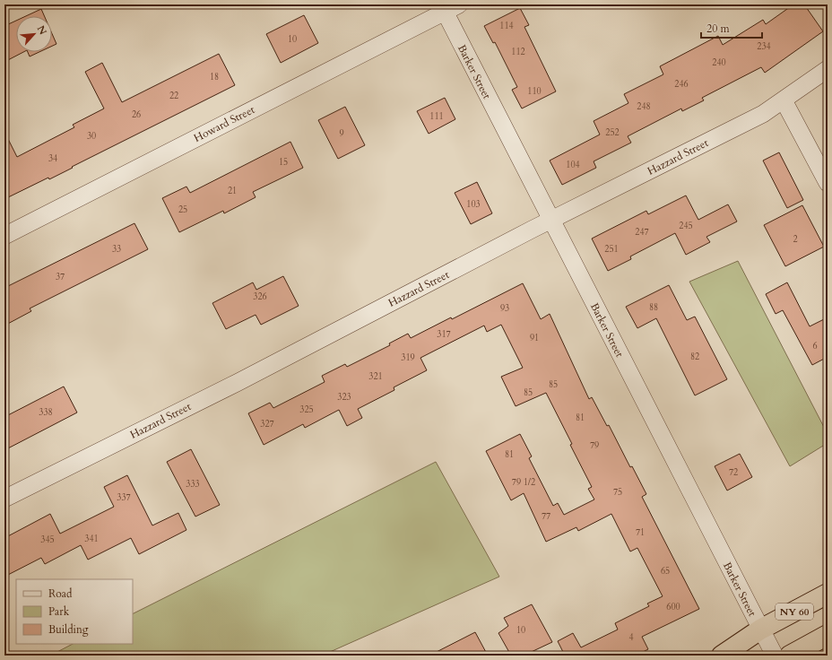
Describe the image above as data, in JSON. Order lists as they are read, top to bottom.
{
  "streets": {
    "highway": ["NY 60"],
    "street": ["Barker Street", "Howard Street", "Hazzard Street"]
  },
  "crossings": [
    ["Barker Street", "Howard Street"],
    ["Barker Street", "Hazzard Street"],
    ["Barker Street", "NY 60"]
  ],
  "house_numbers": [
    "114",
    "10",
    "234",
    "112",
    "240",
    "18",
    "246",
    "110",
    "22",
    "248",
    "26",
    "111",
    "252",
    "9",
    "30",
    "34",
    "15",
    "104",
    "21",
    "103",
    "25",
    "245",
    "247",
    "2",
    "33",
    "251",
    "37",
    "326",
    "88",
    "93",
    "317",
    "91",
    "6",
    "82",
    "319",
    "321",
    "85",
    "85",
    "323",
    "325",
    "338",
    "81",
    "327",
    "79",
    "81",
    "72",
    "79 1/2",
    "333",
    "75",
    "337",
    "77",
    "71",
    "341",
    "345",
    "65",
    "600",
    "10",
    "4"
  ],
  "legend": ["Road", "Park", "Building"],
  "scale_bar": "20 m",
  "north": "top right"
}
